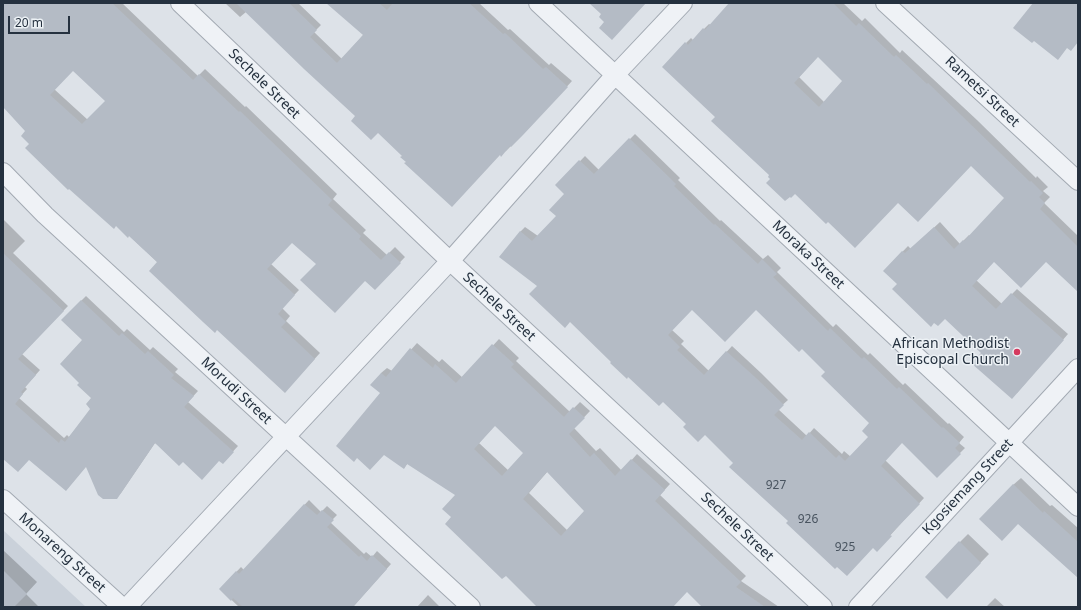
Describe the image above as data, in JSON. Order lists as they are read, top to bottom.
{
  "streets": {
    "street": [
      "Sechele Street",
      "Rametsi Street",
      "Moraka Street",
      "Morudi Street",
      "Kgosiemang Street",
      "Monareng Street"
    ]
  },
  "crossings": [
    ["Moraka Street", "Kgosiemang Street"]
  ],
  "places": ["African Methodist Episcopal Church"],
  "house_numbers": ["927", "926", "925"],
  "scale_bar": "20 m"
}
